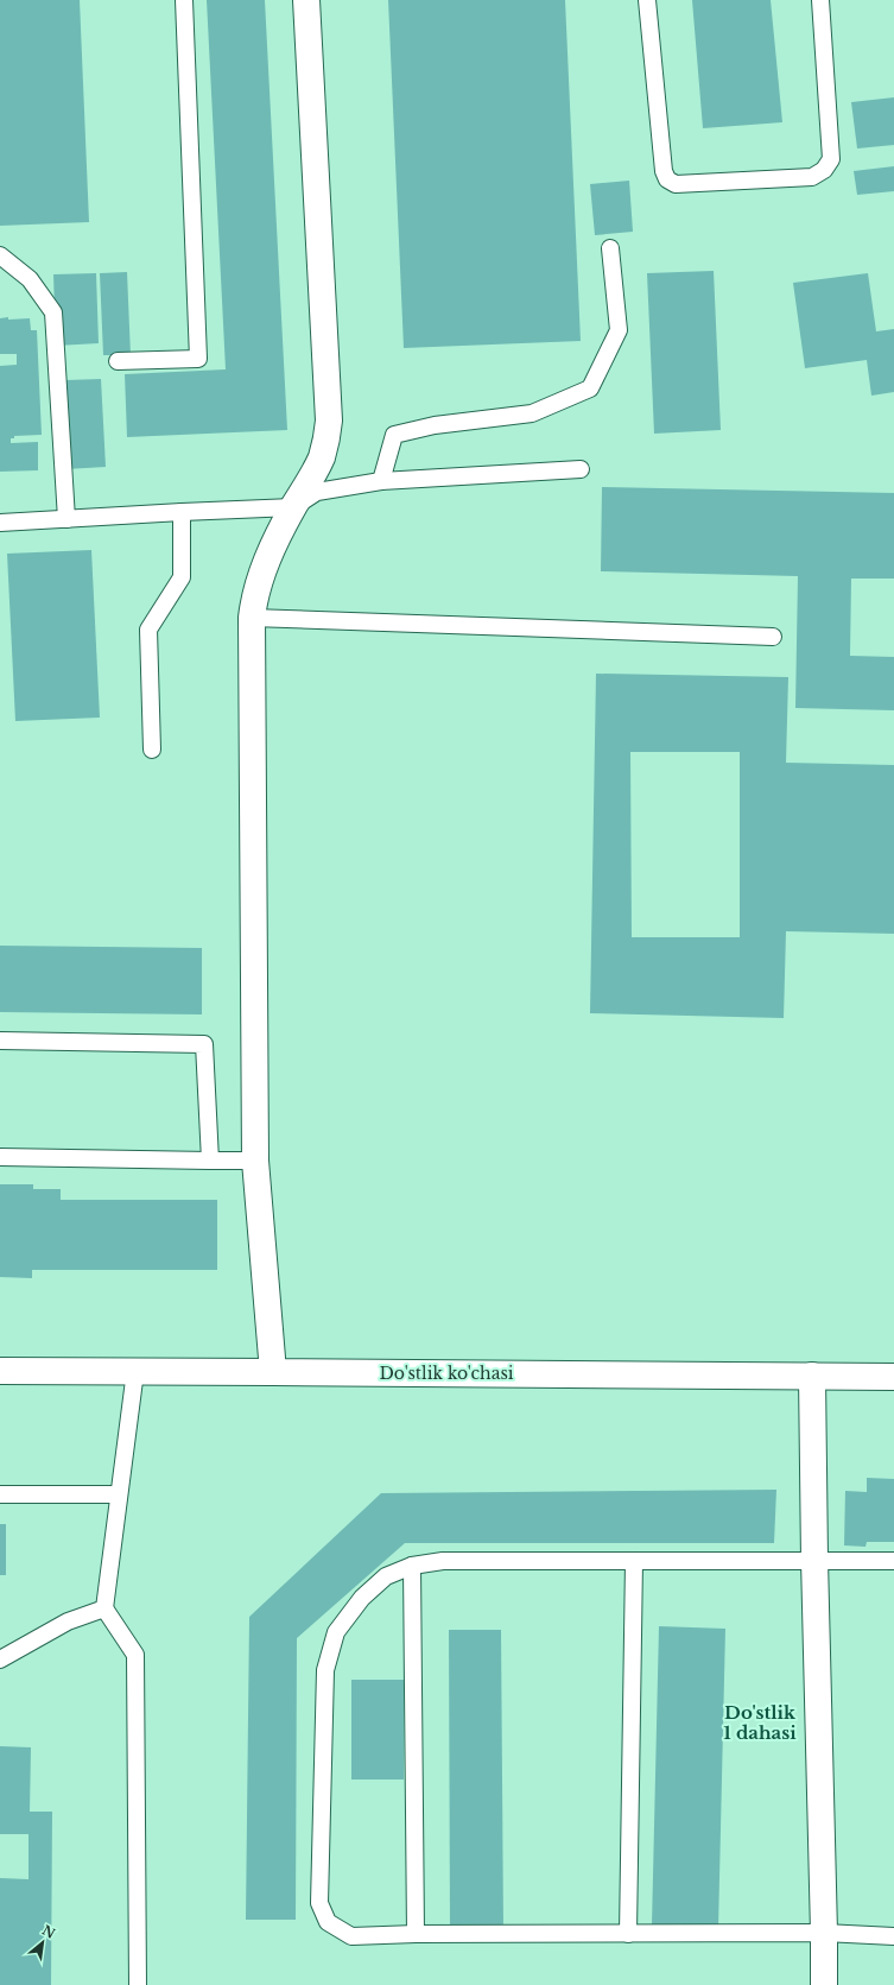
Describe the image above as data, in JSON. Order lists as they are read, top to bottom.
{
  "streets": {
    "street": ["Do'stlik ko'chasi"]
  },
  "districts": ["Do'stlik 1 dahasi"],
  "north": "top right"
}
